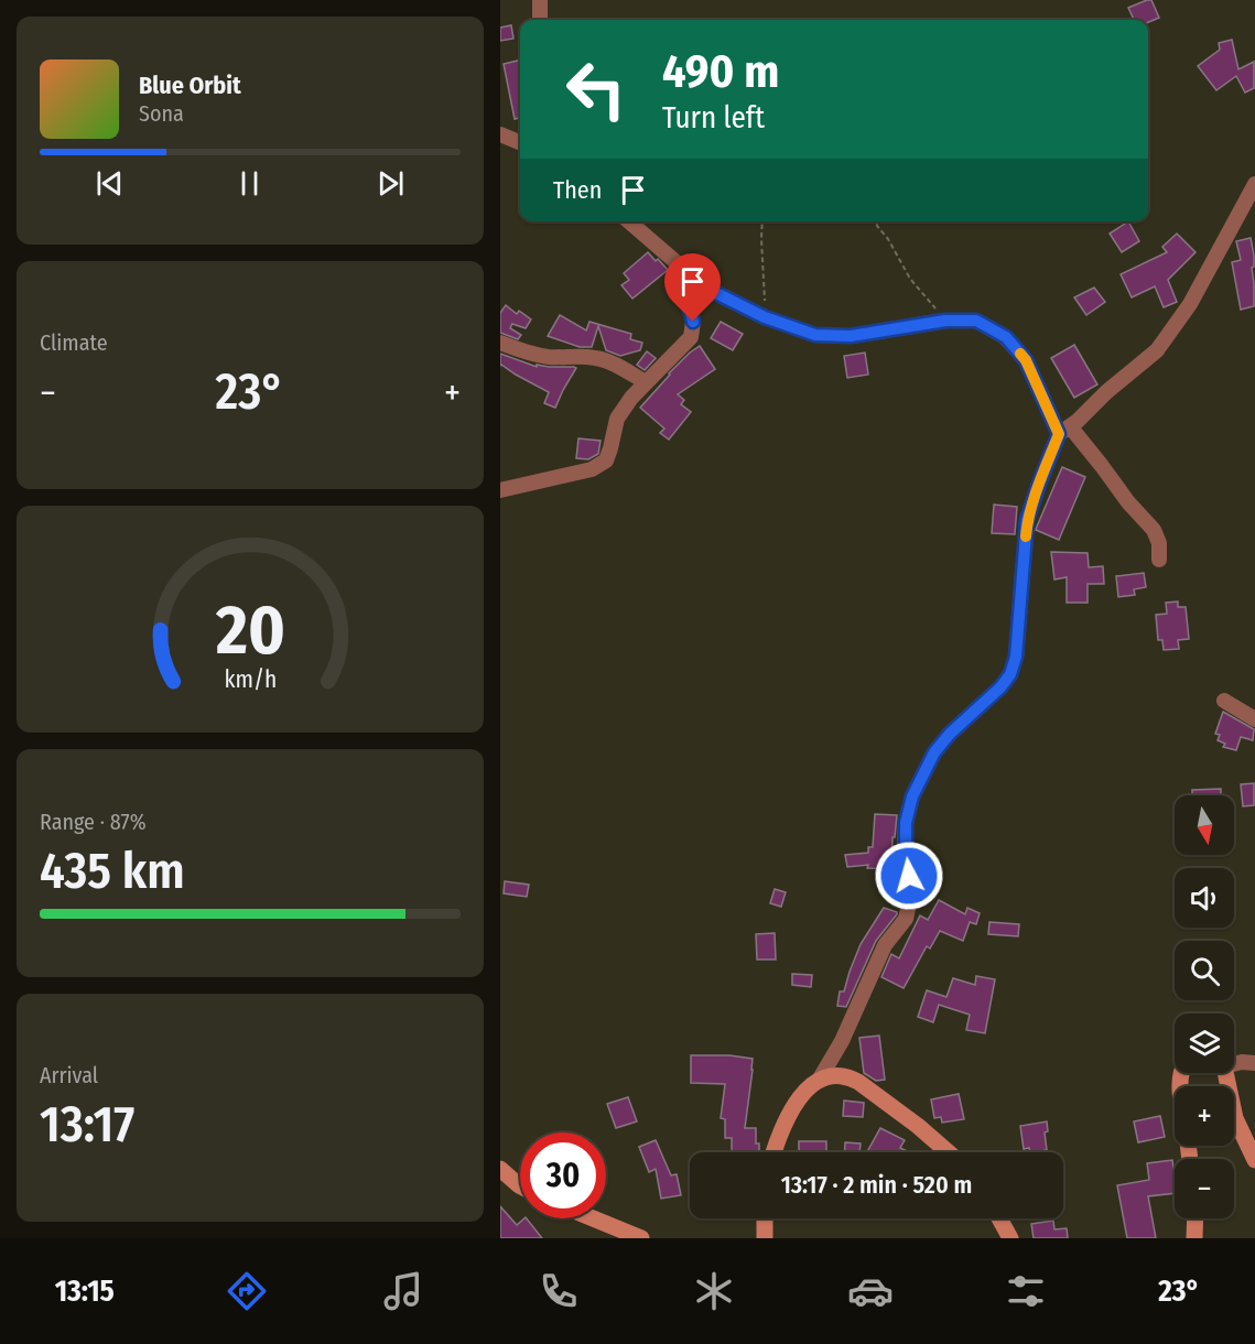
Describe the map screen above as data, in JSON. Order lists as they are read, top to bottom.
{
  "north": "bottom",
  "page": {
    "turn": ["490 m", "Turn left"],
    "song": ["Blue Orbit", "Sona"],
    "then": "Then",
    "tile": [
      "Climate",
      ["Range · 87%", "435 km"],
      ["Arrival", "13:17"]
    ],
    "heat": ["−", "23°", "+"],
    "map_buttons": ["+", "−"],
    "limit": "30",
    "trip": "13:17 · 2 min · 520 m",
    "tabs": ["13:15", "23°"],
    "gauge": ["20", "km/h"]
  }
}
